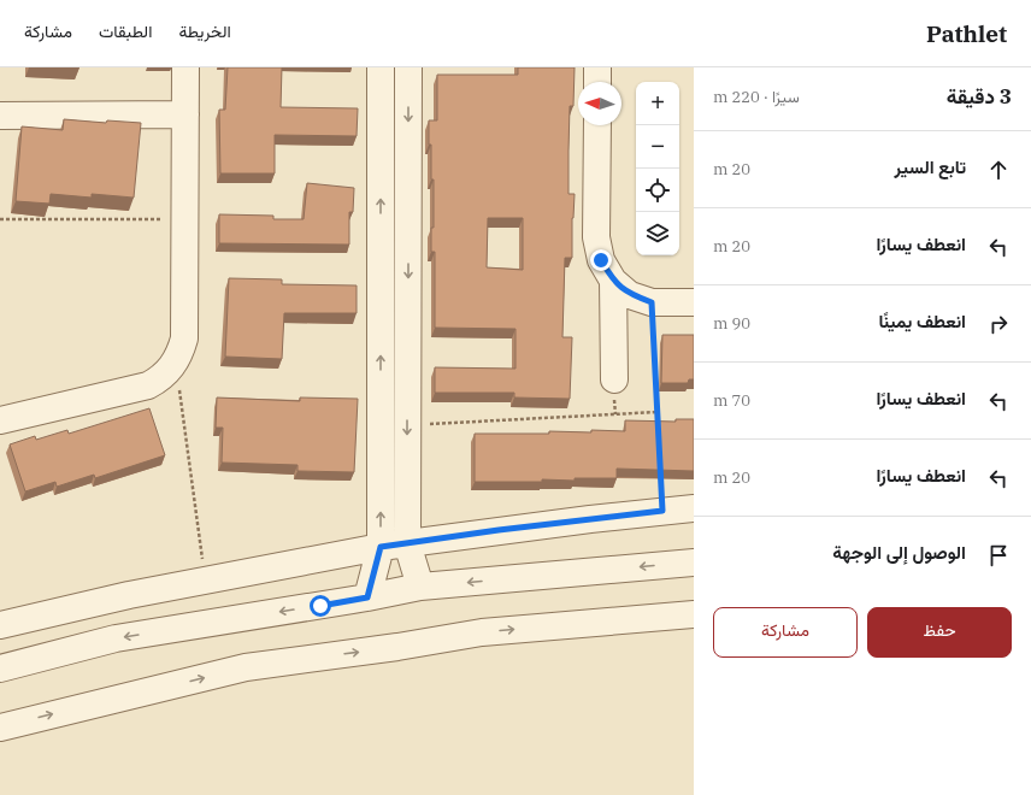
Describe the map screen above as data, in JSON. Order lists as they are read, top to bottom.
{
  "north": "left",
  "page": {
    "header": "Pathlet",
    "nav": ["الخريطة", "الطبقات", "مشاركة"],
    "heading": ["3 دقيقة", "سيرًا · 220 m"],
    "map_buttons": ["+", "−"],
    "list": [
      ["تابع السير", "20 m"],
      ["انعطف يسارًا", "20 m"],
      ["انعطف يمينًا", "90 m"],
      ["انعطف يسارًا", "70 m"],
      ["انعطف يسارًا", "20 m"],
      "الوصول إلى الوجهة"
    ],
    "buttons": ["حفظ", "مشاركة"]
  }
}
